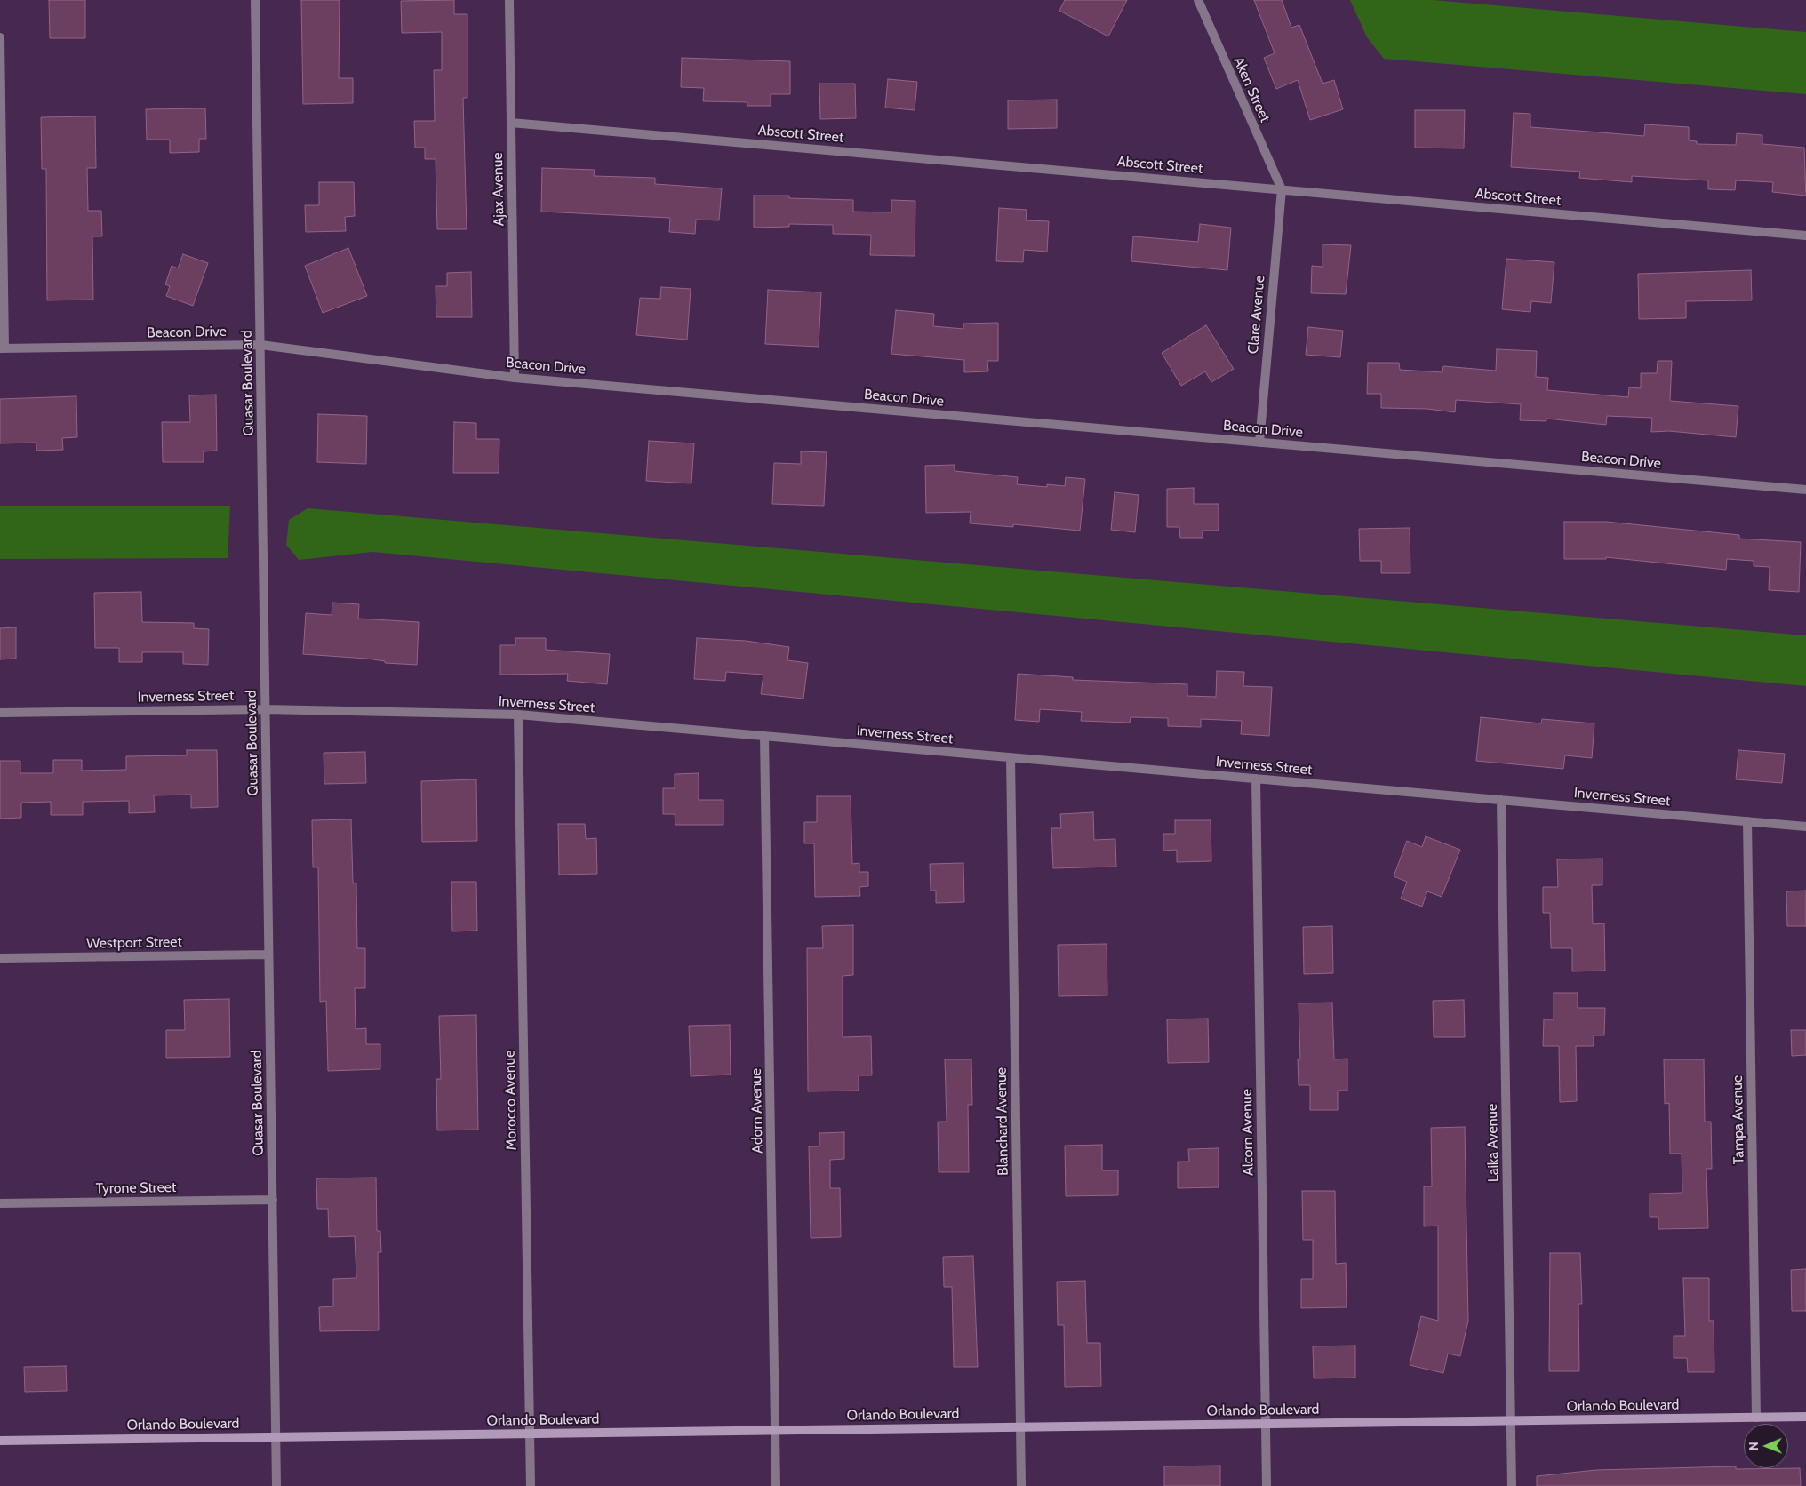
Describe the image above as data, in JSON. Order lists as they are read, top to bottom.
{
  "streets": {
    "street": [
      "Aken Street",
      "Abscott Street",
      "Ajax Avenue",
      "Clare Avenue",
      "Beacon Drive",
      "Quasar Boulevard",
      "Inverness Street",
      "Westport Street",
      "Morocco Avenue",
      "Adorn Avenue",
      "Tampa Avenue",
      "Blanchard Avenue",
      "Alcorn Avenue",
      "Laika Avenue",
      "Tyrone Street",
      "Orlando Boulevard"
    ]
  },
  "crossings": [
    ["Aken Street", "Abscott Street"],
    ["Aken Street", "Clare Avenue"],
    ["Abscott Street", "Ajax Avenue"],
    ["Abscott Street", "Clare Avenue"],
    ["Ajax Avenue", "Beacon Drive"],
    ["Clare Avenue", "Beacon Drive"],
    ["Beacon Drive", "Quasar Boulevard"],
    ["Quasar Boulevard", "Inverness Street"],
    ["Quasar Boulevard", "Westport Street"],
    ["Quasar Boulevard", "Tyrone Street"],
    ["Quasar Boulevard", "Orlando Boulevard"],
    ["Inverness Street", "Morocco Avenue"],
    ["Inverness Street", "Adorn Avenue"],
    ["Inverness Street", "Tampa Avenue"],
    ["Inverness Street", "Blanchard Avenue"],
    ["Inverness Street", "Alcorn Avenue"],
    ["Inverness Street", "Laika Avenue"],
    ["Morocco Avenue", "Orlando Boulevard"],
    ["Adorn Avenue", "Orlando Boulevard"],
    ["Tampa Avenue", "Orlando Boulevard"],
    ["Blanchard Avenue", "Orlando Boulevard"],
    ["Alcorn Avenue", "Orlando Boulevard"],
    ["Laika Avenue", "Orlando Boulevard"]
  ],
  "north": "left"
}
